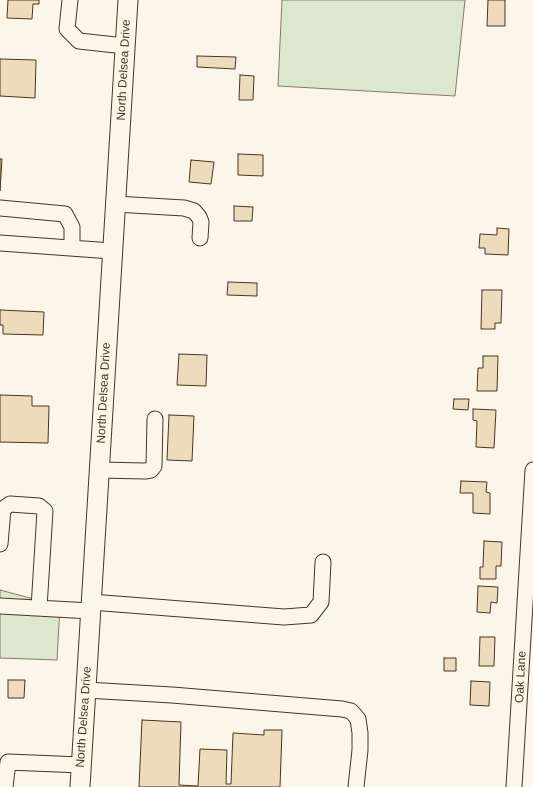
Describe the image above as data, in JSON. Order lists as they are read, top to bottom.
{
  "streets": {
    "main road": ["North Delsea Drive"],
    "street": ["Oak Lane"]
  }
}
